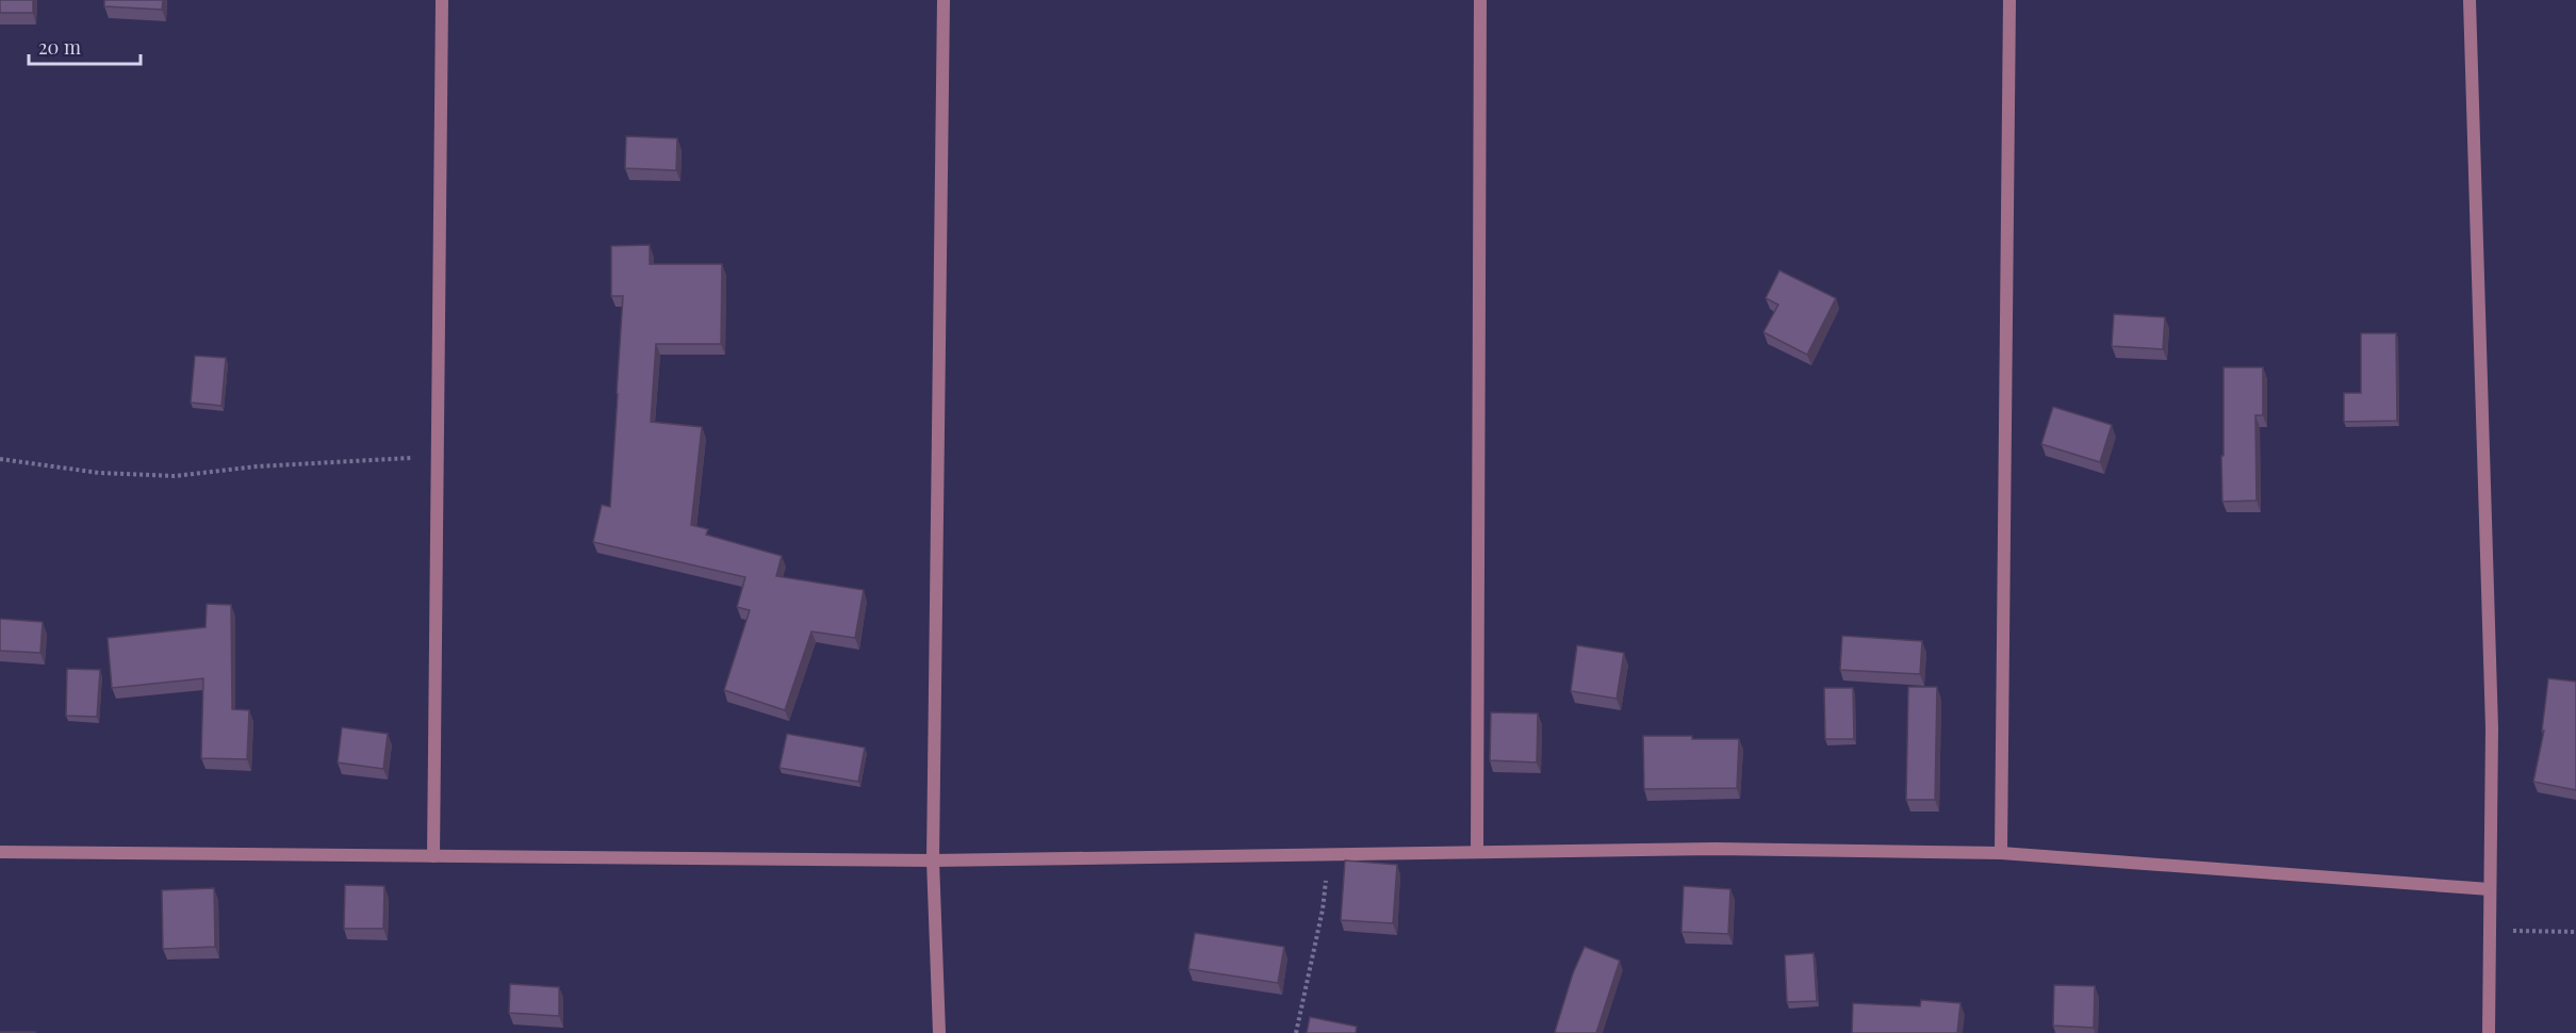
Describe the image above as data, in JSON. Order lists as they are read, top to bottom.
{
  "scale_bar": "20 m"
}
